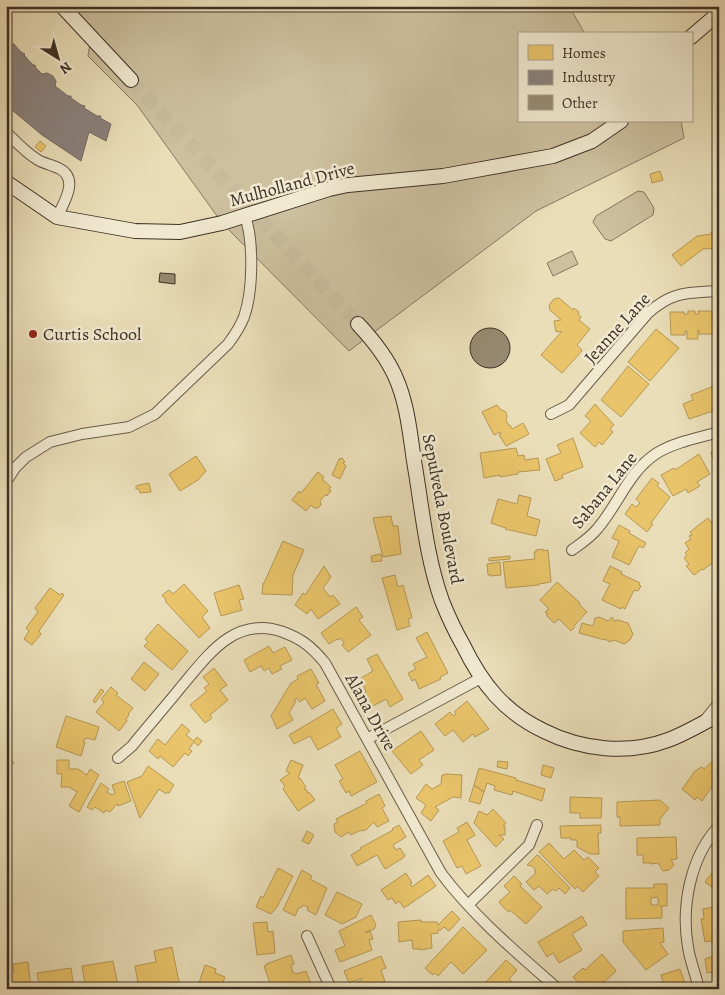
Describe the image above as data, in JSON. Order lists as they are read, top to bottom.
{
  "streets": {
    "main road": ["Mulholland Drive", "Sepulveda Boulevard"],
    "street": ["Jeanne Lane", "Sabana Lane", "Alana Drive"]
  },
  "places": ["Curtis School"],
  "legend": ["Homes", "Industry", "Other"],
  "north": "bottom right"
}
